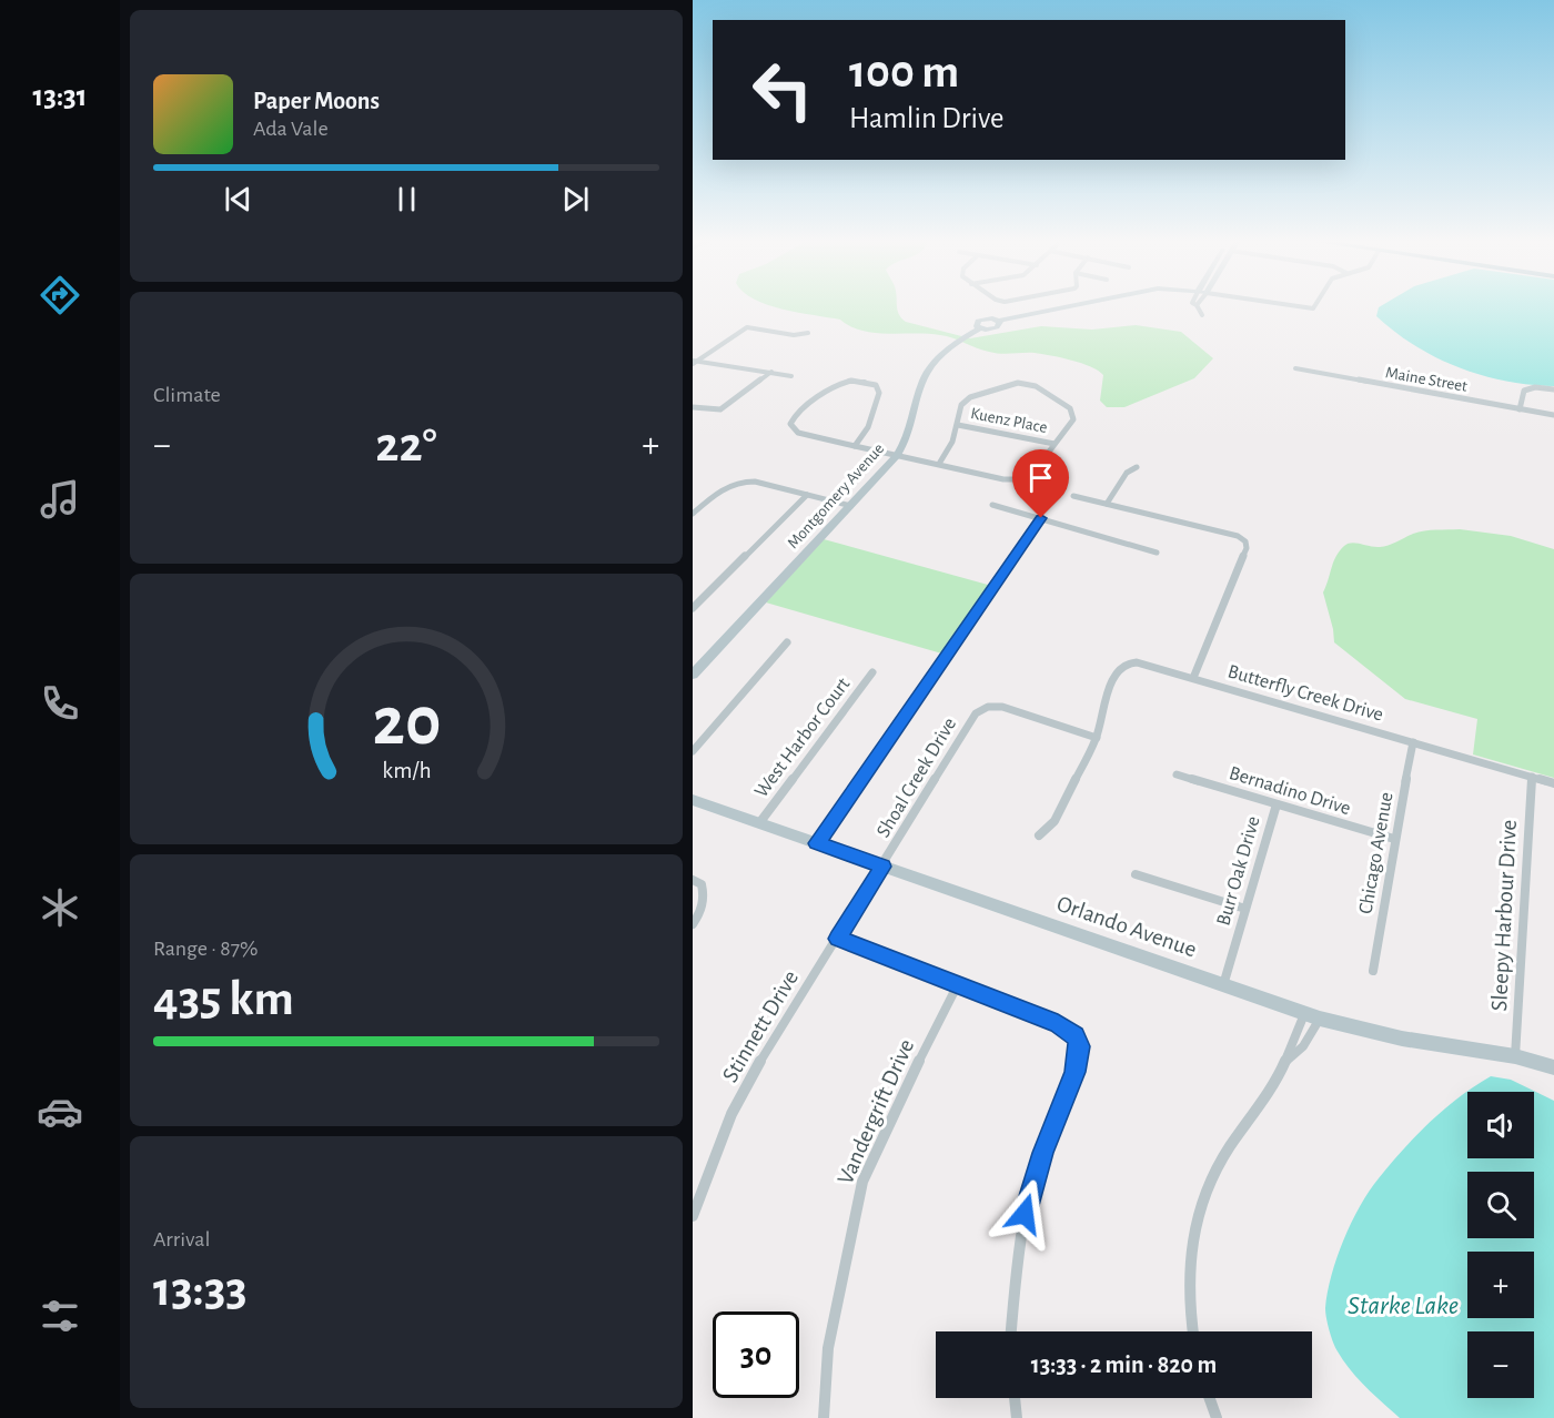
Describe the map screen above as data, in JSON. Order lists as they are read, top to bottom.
{
  "streets": {
    "street": [
      "Maine Street",
      "Kuenz Place",
      "Montgomery Avenue",
      "Butterfly Creek Drive",
      "West Harbor Court",
      "Shoal Creek Drive",
      "Bernadino Drive",
      "Chicago Avenue",
      "Burr Oak Drive",
      "Sleepy Harbour Drive",
      "Orlando Avenue",
      "Stinnett Drive",
      "Vandergrift Drive"
    ]
  },
  "crossings": [
    ["Butterfly Creek Drive", "Shoal Creek Drive"],
    ["Butterfly Creek Drive", "Chicago Avenue"],
    ["Butterfly Creek Drive", "Sleepy Harbour Drive"],
    ["West Harbor Court", "Orlando Avenue"],
    ["Shoal Creek Drive", "Orlando Avenue"],
    ["Shoal Creek Drive", "Stinnett Drive"],
    ["Bernadino Drive", "Chicago Avenue"],
    ["Bernadino Drive", "Burr Oak Drive"],
    ["Burr Oak Drive", "Orlando Avenue"],
    ["Sleepy Harbour Drive", "Orlando Avenue"],
    ["Orlando Avenue", "Stinnett Drive"]
  ],
  "water": ["Starke Lake"],
  "page": {
    "tabs": "13:31",
    "turn": ["100 m", "Hamlin Drive"],
    "song": ["Paper Moons", "Ada Vale"],
    "tile": [
      "Climate",
      ["Range · 87%", "435 km"],
      ["Arrival", "13:33"]
    ],
    "heat": ["−", "22°", "+"],
    "map_buttons": ["+", "−"],
    "limit": "30",
    "trip": "13:33 · 2 min · 820 m",
    "gauge": ["20", "km/h"]
  }
}
